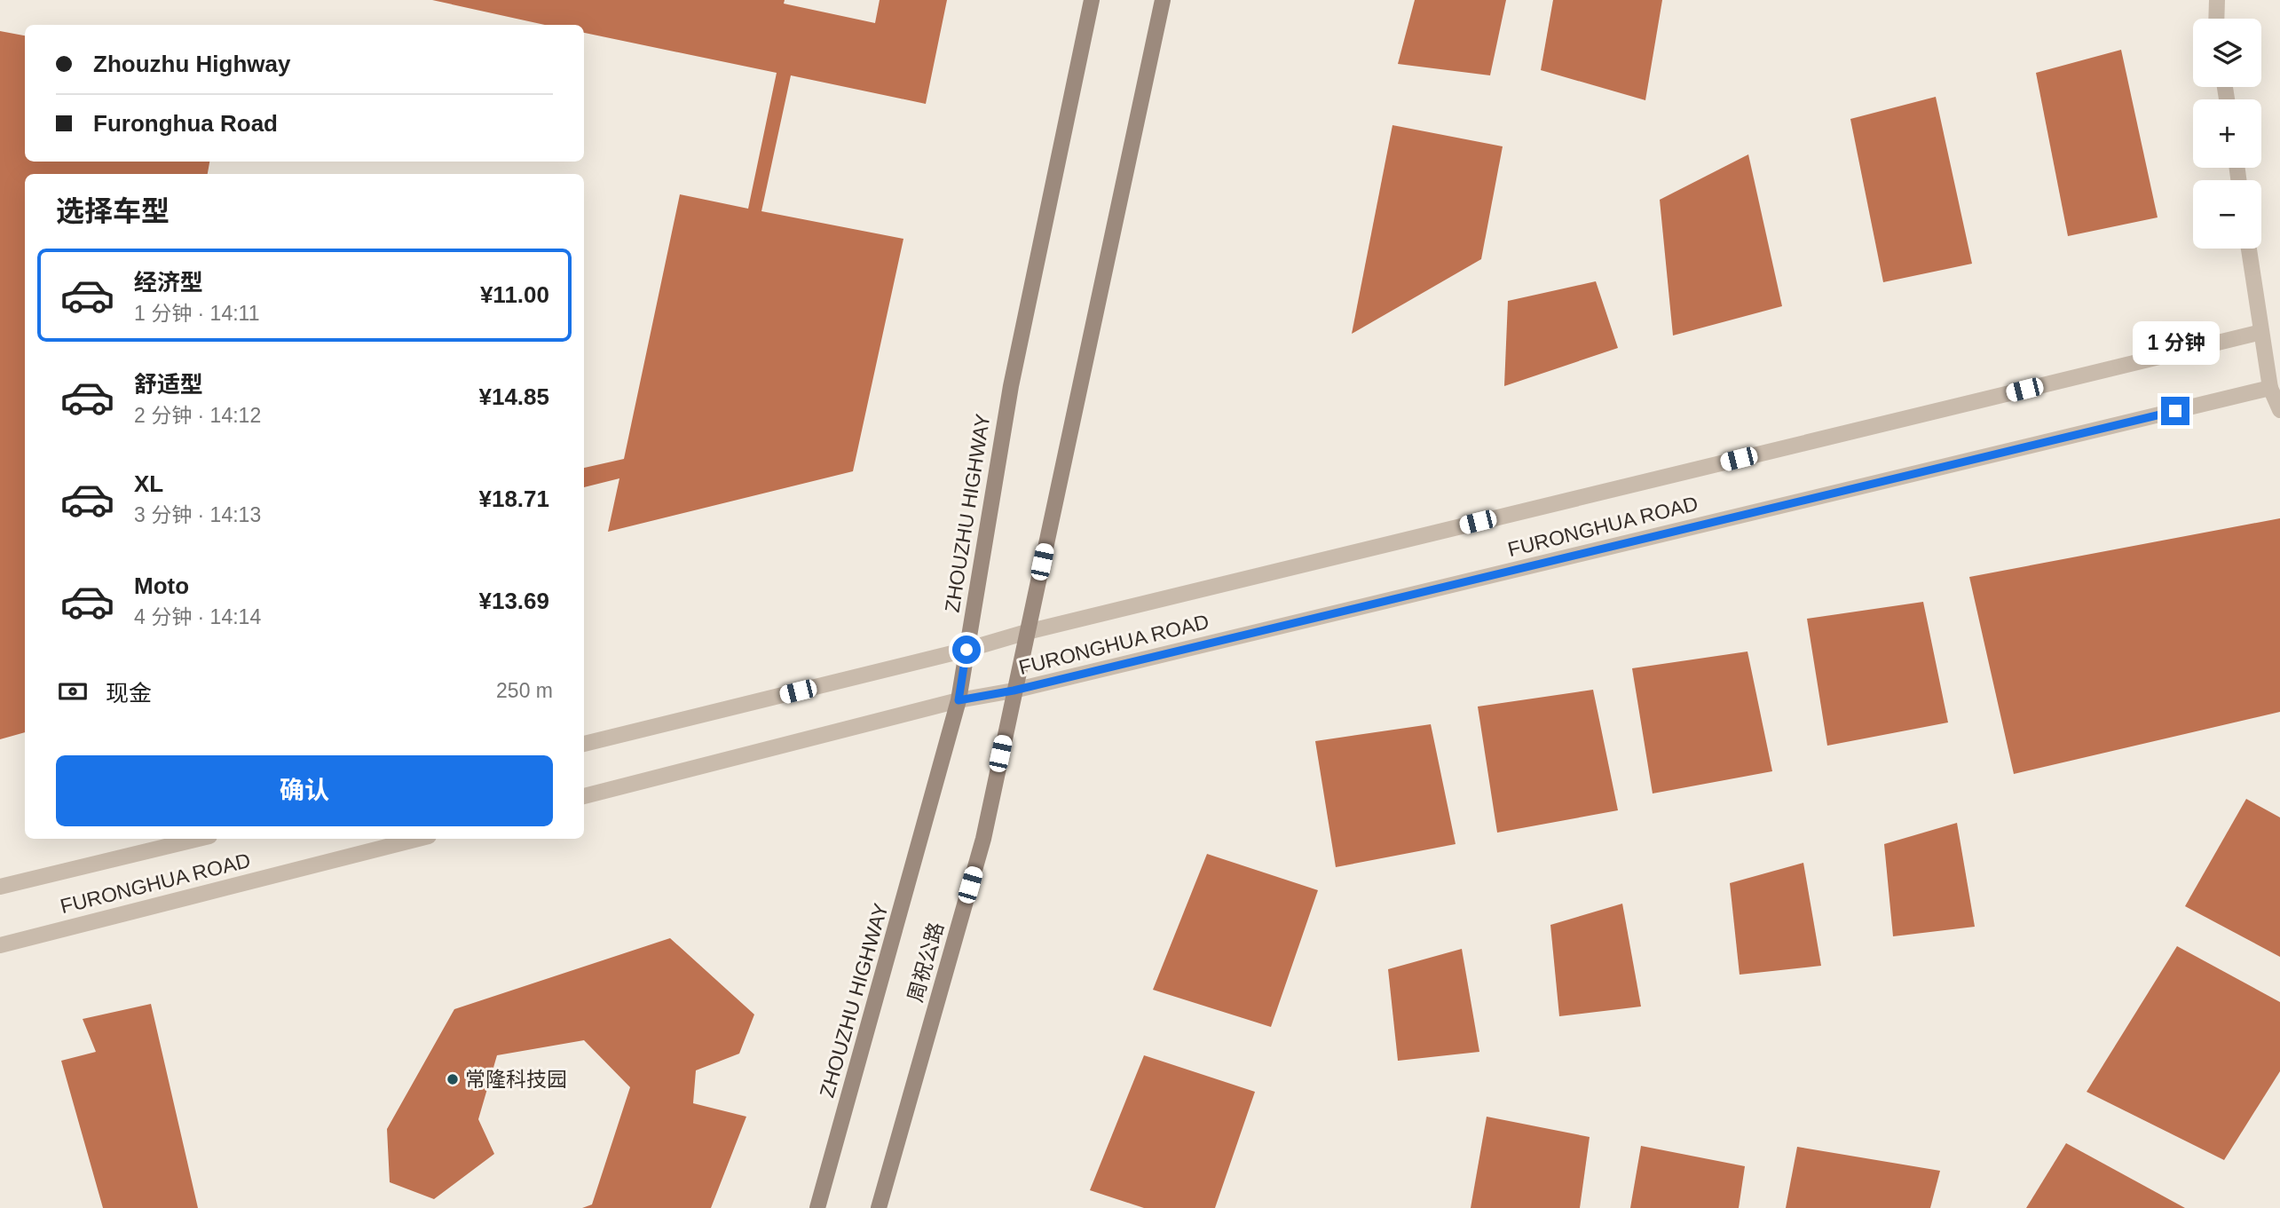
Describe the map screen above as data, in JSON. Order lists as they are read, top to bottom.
{
  "streets": {
    "street": ["ZHOUZHU HIGHWAY", "FURONGHUA ROAD", "周祝公路"]
  },
  "crossings": [
    ["ZHOUZHU HIGHWAY", "FURONGHUA ROAD"],
    ["FURONGHUA ROAD", "周祝公路"]
  ],
  "places": ["常隆科技园"],
  "page": {
    "map_buttons": ["+", "−"],
    "banner": ["Zhouzhu Highway", "Furonghua Road"],
    "heading": "选择车型",
    "list": [
      {
        "name": "经济型",
        "note": "1 分钟 · 14:11",
        "value": "¥11.00"
      },
      {
        "name": "舒适型",
        "note": "2 分钟 · 14:12",
        "value": "¥14.85"
      },
      {
        "name": "XL",
        "note": "3 分钟 · 14:13",
        "value": "¥18.71"
      },
      {
        "name": "Moto",
        "note": "4 分钟 · 14:14",
        "value": "¥13.69"
      }
    ],
    "bubble": "1 分钟",
    "pay": ["现金", "250 m"],
    "buttons": "确认"
  }
}
